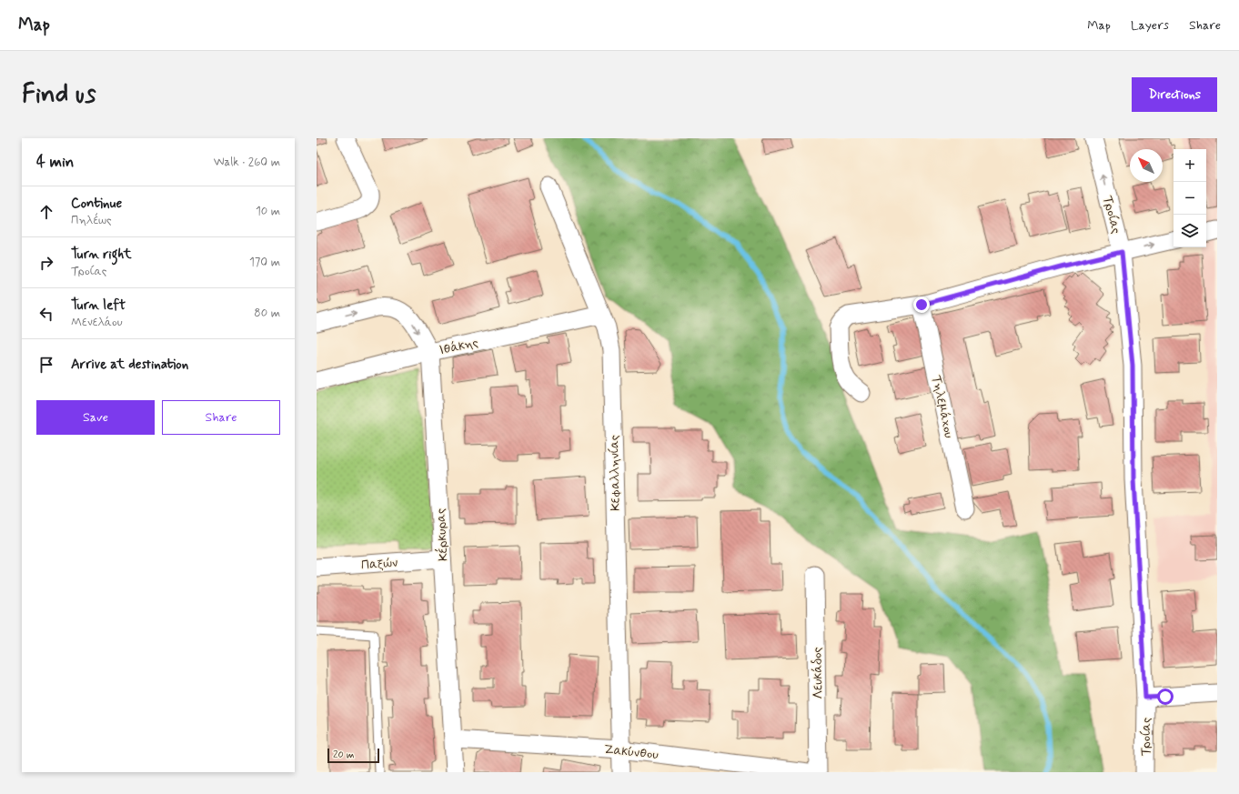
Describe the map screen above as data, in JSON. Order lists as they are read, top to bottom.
{
  "streets": {
    "street": [
      "Τροίας",
      "Ιθάκης",
      "Τηλεμάχου",
      "Κεφαλληνίας",
      "Κέρκυρας",
      "Παξών",
      "Λευκάδος",
      "Ζακύνθου"
    ]
  },
  "crossings": [
    ["Ιθάκης", "Κεφαλληνίας"],
    ["Ιθάκης", "Κέρκυρας"],
    ["Κεφαλληνίας", "Ζακύνθου"],
    ["Κέρκυρας", "Παξών"],
    ["Κέρκυρας", "Ζακύνθου"]
  ],
  "scale_bar": "20 m",
  "north": "top left",
  "page": {
    "header": "Map",
    "nav": ["Map", "Layers", "Share"],
    "buttons": [
      "Directions",
      ["Save", "Share"]
    ],
    "title": "Find us",
    "heading": ["4 min", "Walk · 260 m"],
    "map_buttons": ["+", "−"],
    "list": [
      ["Continue", "Πηλέως", "10 m"],
      ["Turn right", "Τροίας", "170 m"],
      ["Turn left", "Μενελάου", "80 m"],
      "Arrive at destination"
    ],
    "scale": "20 m"
  }
}
